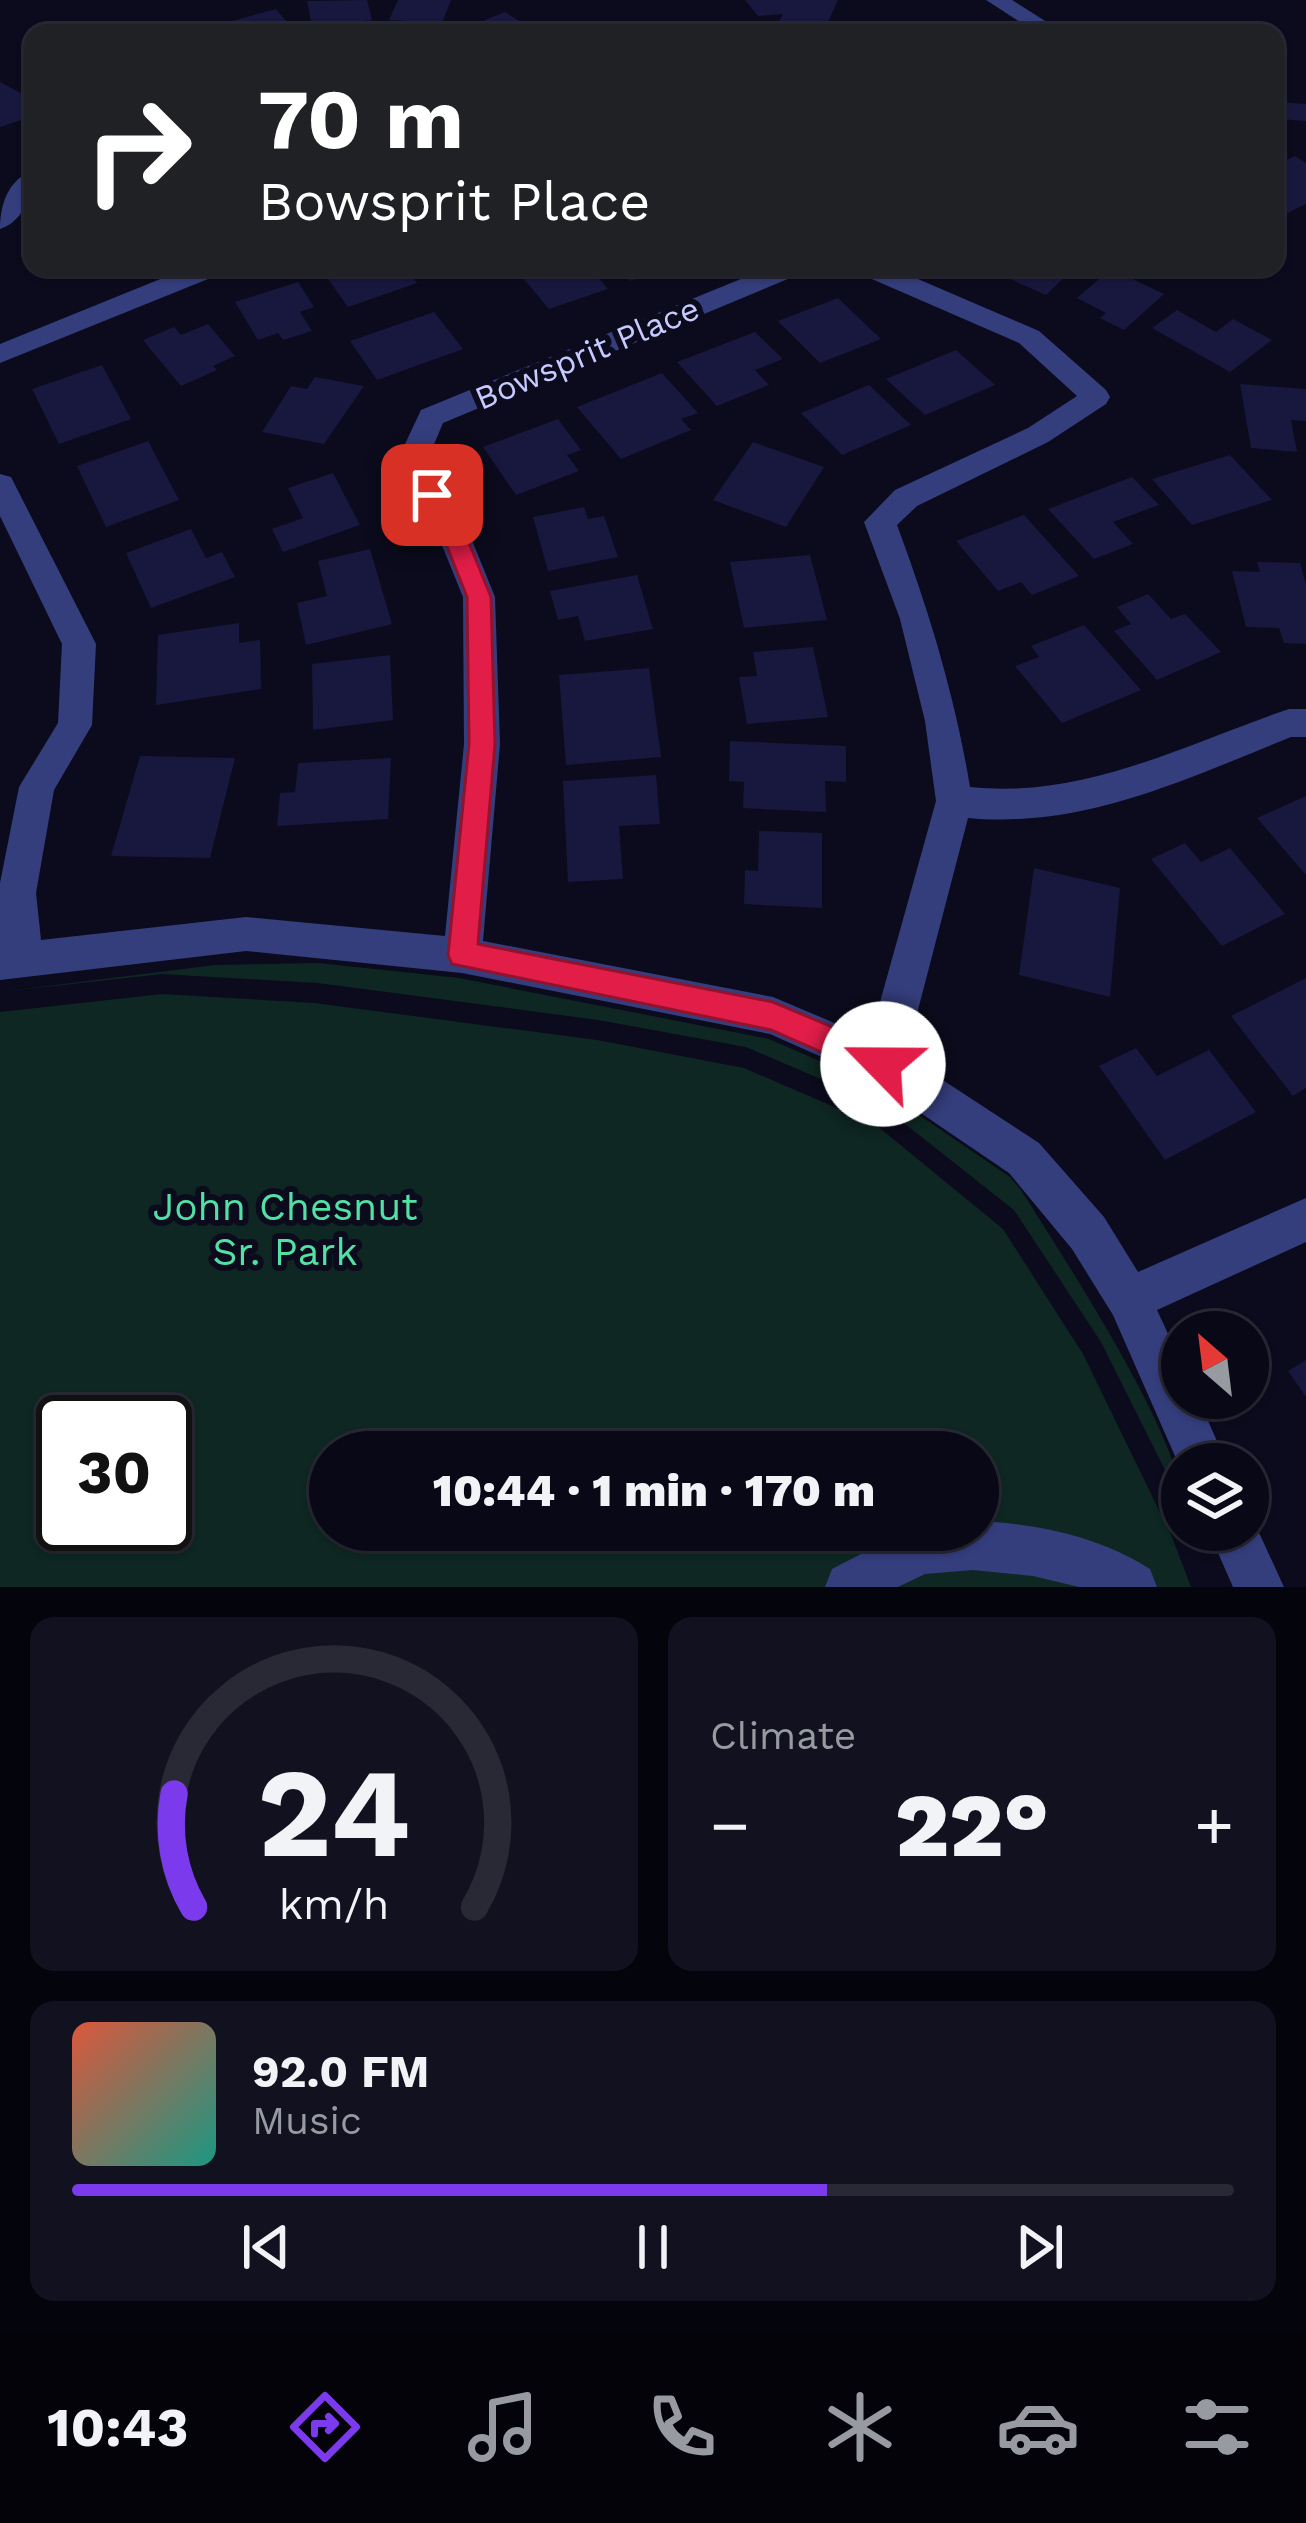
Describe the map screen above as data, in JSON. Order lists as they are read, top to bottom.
{
  "streets": {
    "street": ["Bowsprit Place"]
  },
  "parks": ["John Chesnut Sr. Park"],
  "north": "top left",
  "page": {
    "turn": ["70 m", "Bowsprit Place"],
    "limit": "30",
    "trip": "10:44 · 1 min · 170 m",
    "tile": "Climate",
    "heat": ["−", "22°", "+"],
    "song": ["92.0 FM", "Music"],
    "tabs": "10:43",
    "gauge": ["24", "km/h"]
  }
}
